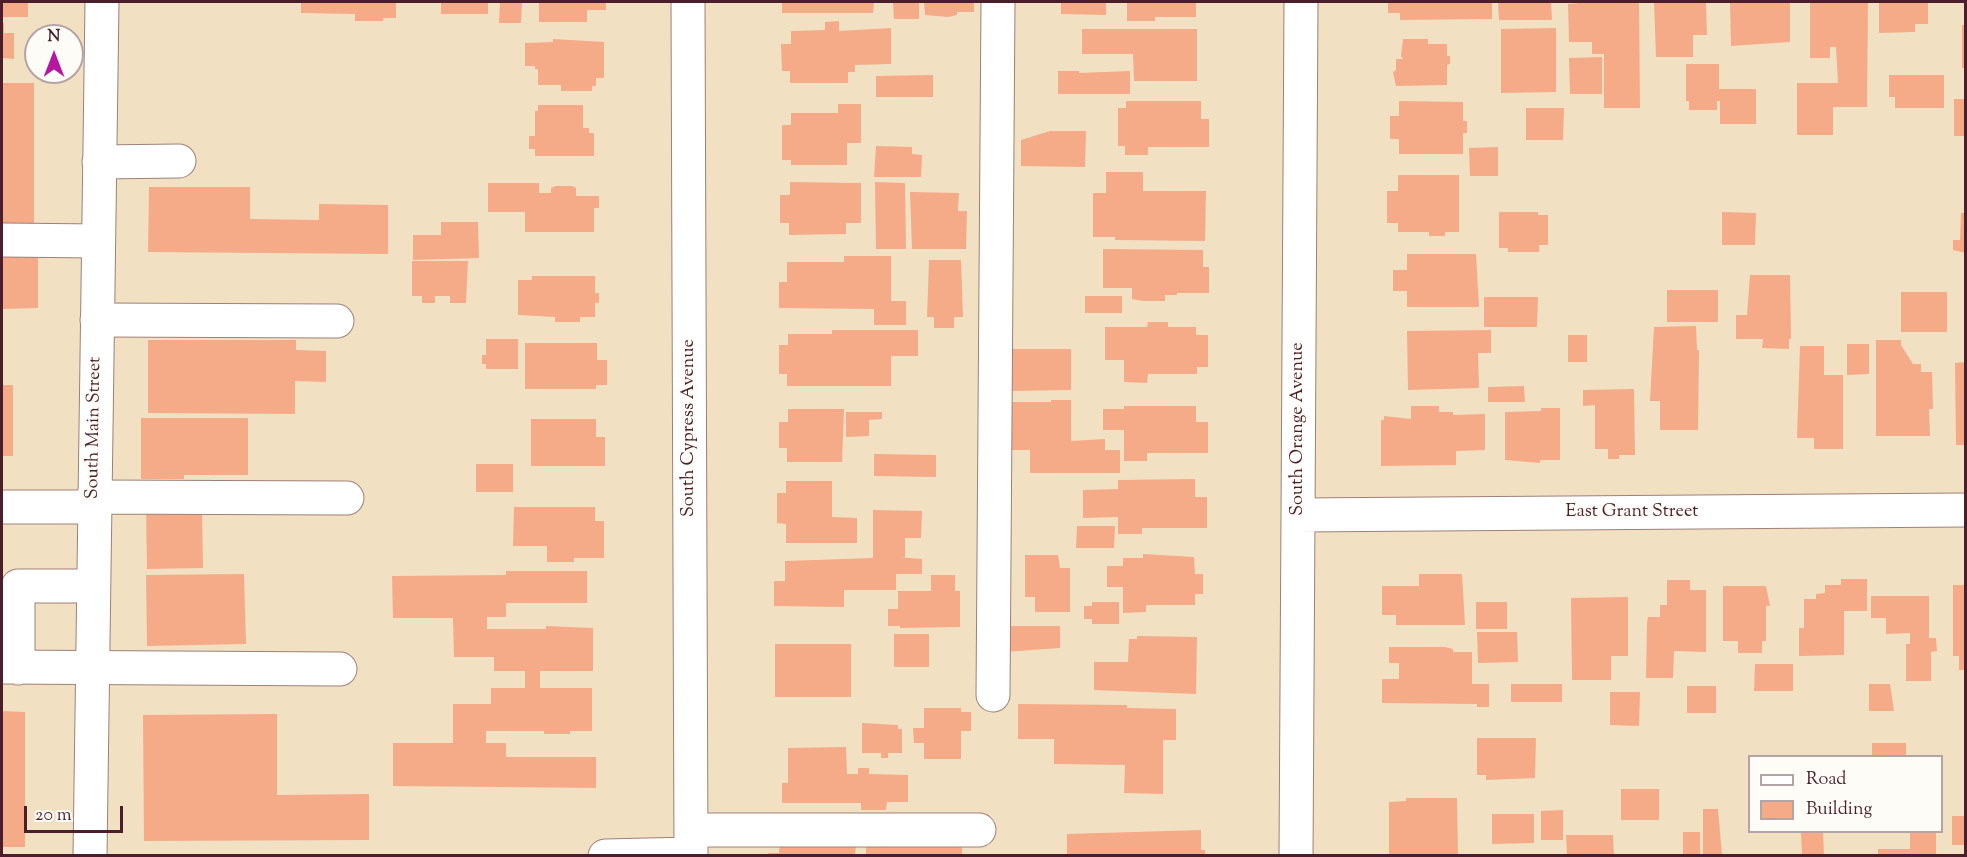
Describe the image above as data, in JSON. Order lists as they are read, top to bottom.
{
  "streets": {
    "street": [
      "South Main Street",
      "South Cypress Avenue",
      "South Orange Avenue",
      "East Grant Street"
    ]
  },
  "crossings": [
    ["South Orange Avenue", "East Grant Street"]
  ],
  "legend": ["Road", "Building"],
  "scale_bar": "20 m",
  "north": "top"
}
